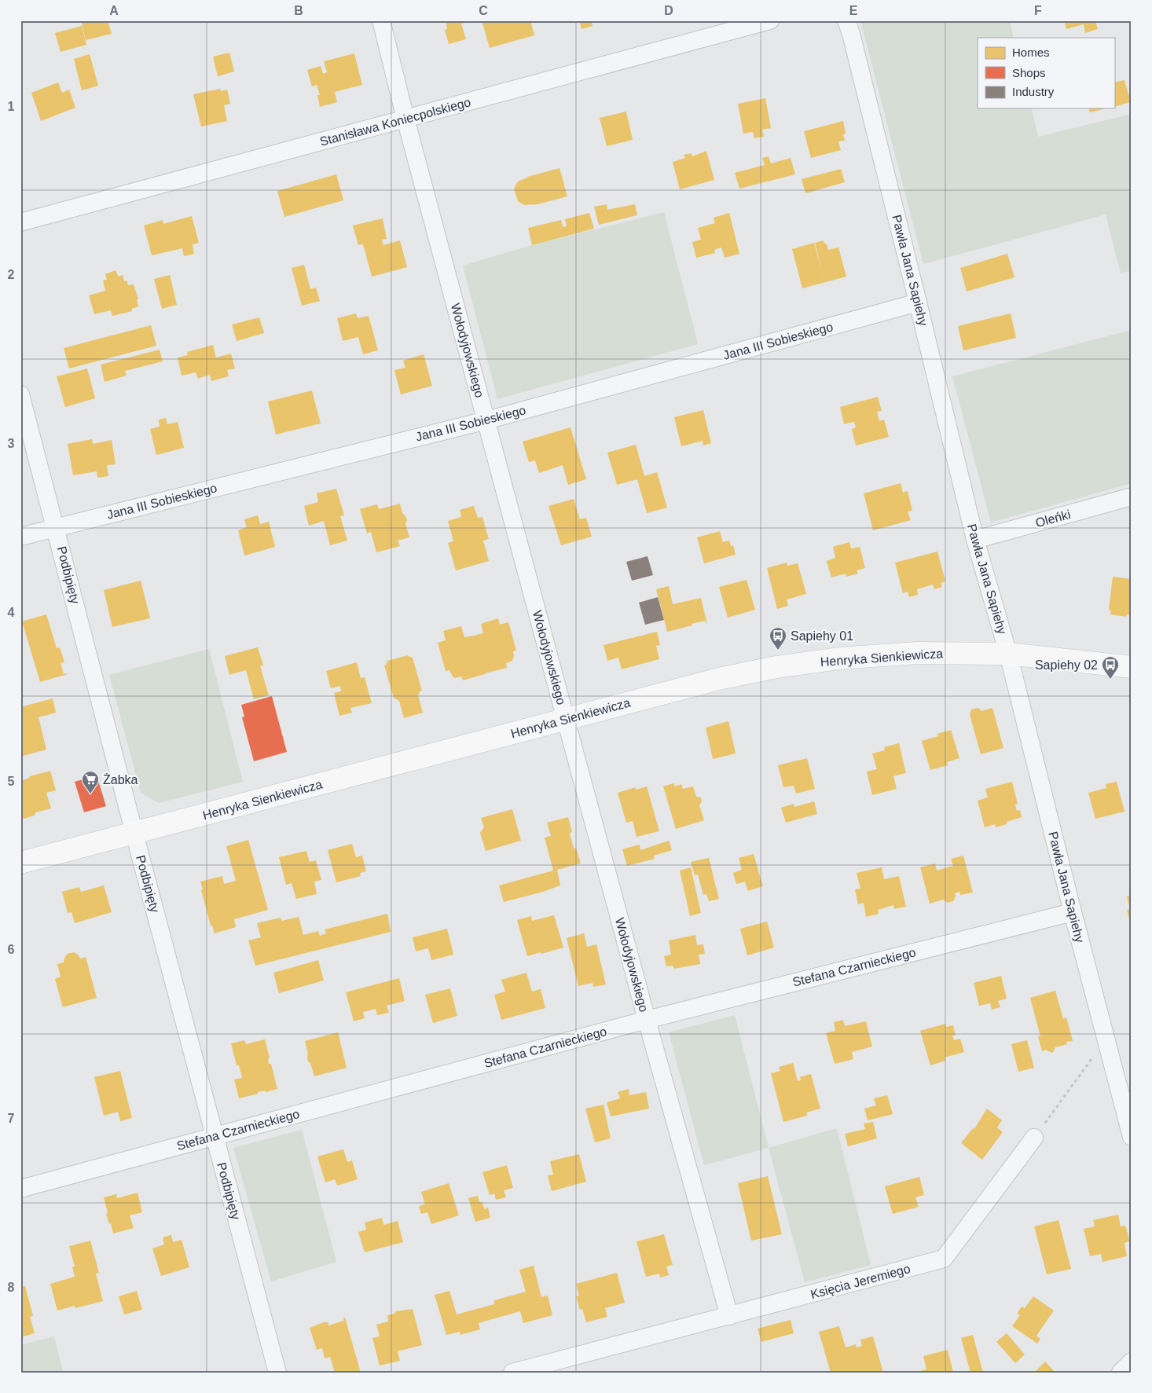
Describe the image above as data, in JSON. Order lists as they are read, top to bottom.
{
  "streets": {
    "street": [
      "Stanisława Koniecpolskiego",
      "Pawła Jana Sapiehy",
      "Jana III Sobieskiego",
      "Wołodyjowskiego",
      "Oleńki",
      "Podbipięty",
      "Henryka Sienkiewicza",
      "Stefana Czarnieckiego",
      "Księcia Jeremiego"
    ]
  },
  "crossings": [
    ["Stanisława Koniecpolskiego", "Wołodyjowskiego"],
    ["Pawła Jana Sapiehy", "Jana III Sobieskiego"],
    ["Pawła Jana Sapiehy", "Oleńki"],
    ["Pawła Jana Sapiehy", "Henryka Sienkiewicza"],
    ["Pawła Jana Sapiehy", "Stefana Czarnieckiego"],
    ["Jana III Sobieskiego", "Wołodyjowskiego"],
    ["Jana III Sobieskiego", "Podbipięty"],
    ["Wołodyjowskiego", "Henryka Sienkiewicza"],
    ["Wołodyjowskiego", "Stefana Czarnieckiego"],
    ["Wołodyjowskiego", "Księcia Jeremiego"],
    ["Podbipięty", "Henryka Sienkiewicza"],
    ["Podbipięty", "Stefana Czarnieckiego"]
  ],
  "places": {
    "bus stop": ["Sapiehy 01", "Sapiehy 02"],
    "supermarket": ["Żabka"]
  },
  "legend": ["Homes", "Shops", "Industry"],
  "grid": {
    "columns": [
      "A",
      "B",
      "C",
      "D",
      "E",
      "F"
    ],
    "rows": [
      "1",
      "2",
      "3",
      "4",
      "5",
      "6",
      "7",
      "8"
    ]
  }
}
